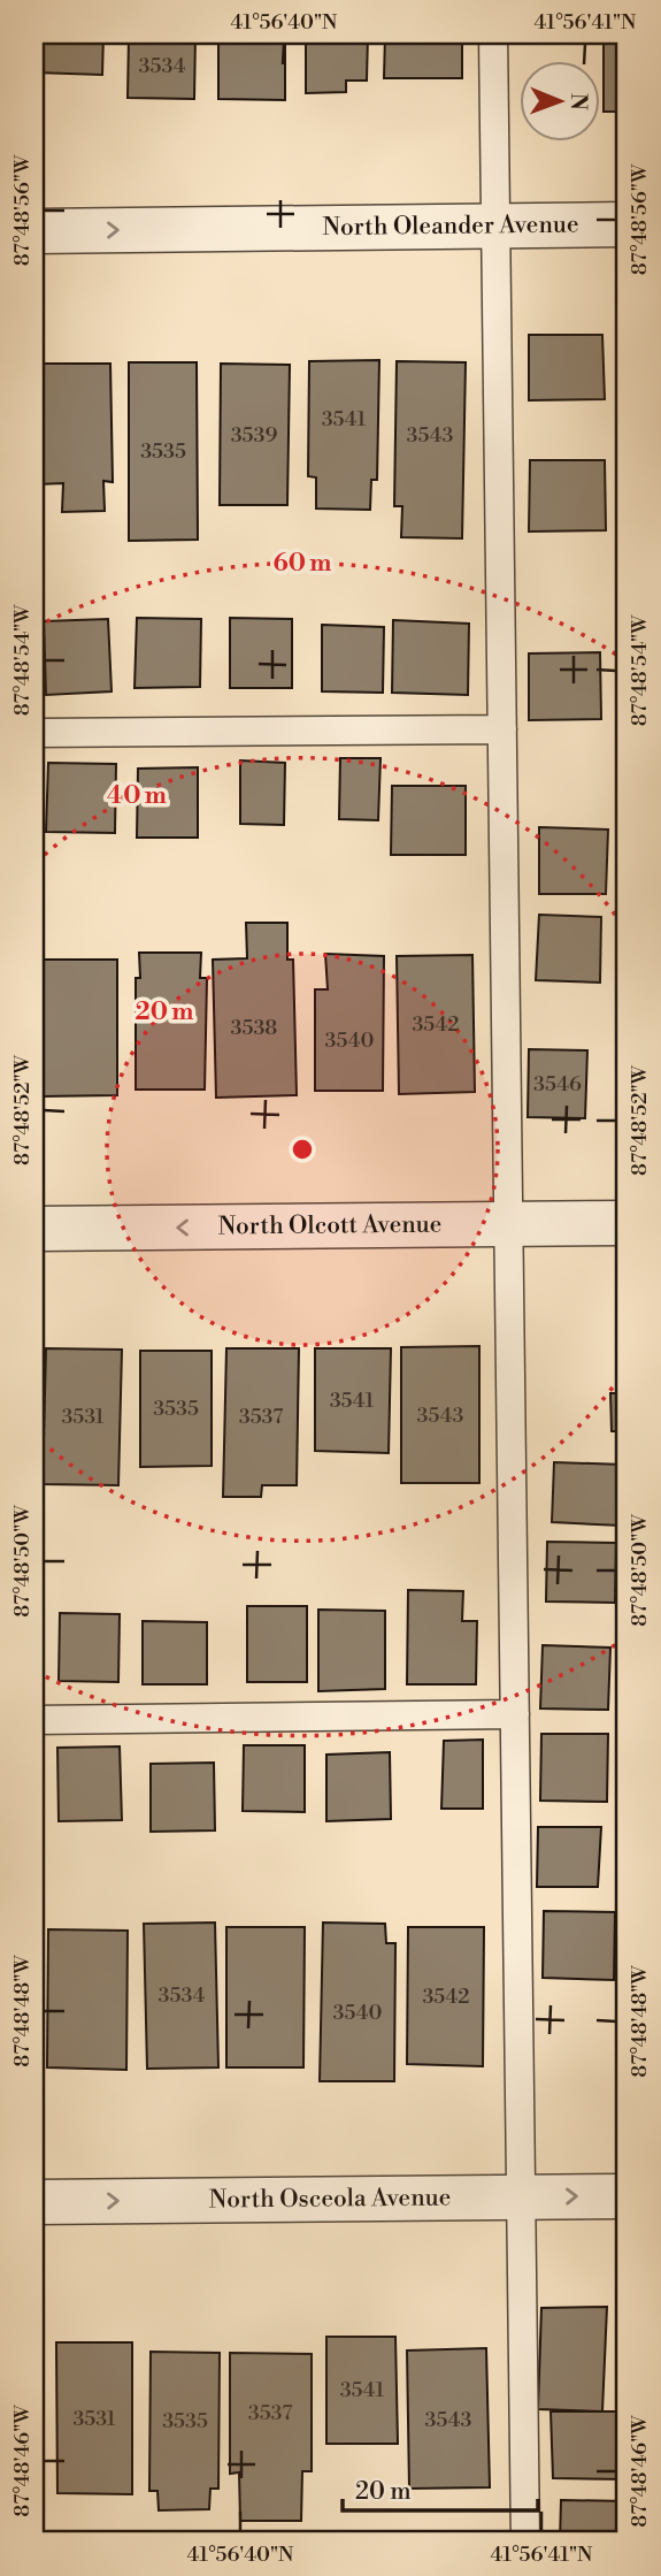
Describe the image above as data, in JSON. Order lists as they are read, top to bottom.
{
  "streets": {
    "street": ["North Oleander Avenue", "North Olcott Avenue", "North Osceola Avenue"]
  },
  "one_way": ["North Oleander Avenue", "North Olcott Avenue", "North Osceola Avenue"],
  "house_numbers": [
    "3534",
    "3541",
    "3539",
    "3543",
    "3535",
    "3542",
    "3538",
    "3540",
    "3546",
    "3541",
    "3535",
    "3543",
    "3531",
    "3537",
    "3534",
    "3542",
    "3540",
    "3541",
    "3537",
    "3531",
    "3543",
    "3535"
  ],
  "scale_bar": "20 m",
  "north": "right",
  "coordinates": [
    "41°56'40\"N",
    "41°56'41\"N",
    "87°48'56\"W",
    "87°48'54\"W",
    "87°48'52\"W",
    "87°48'50\"W",
    "87°48'48\"W",
    "87°48'46\"W"
  ],
  "rings": ["60 m", "40 m", "20 m"]
}
